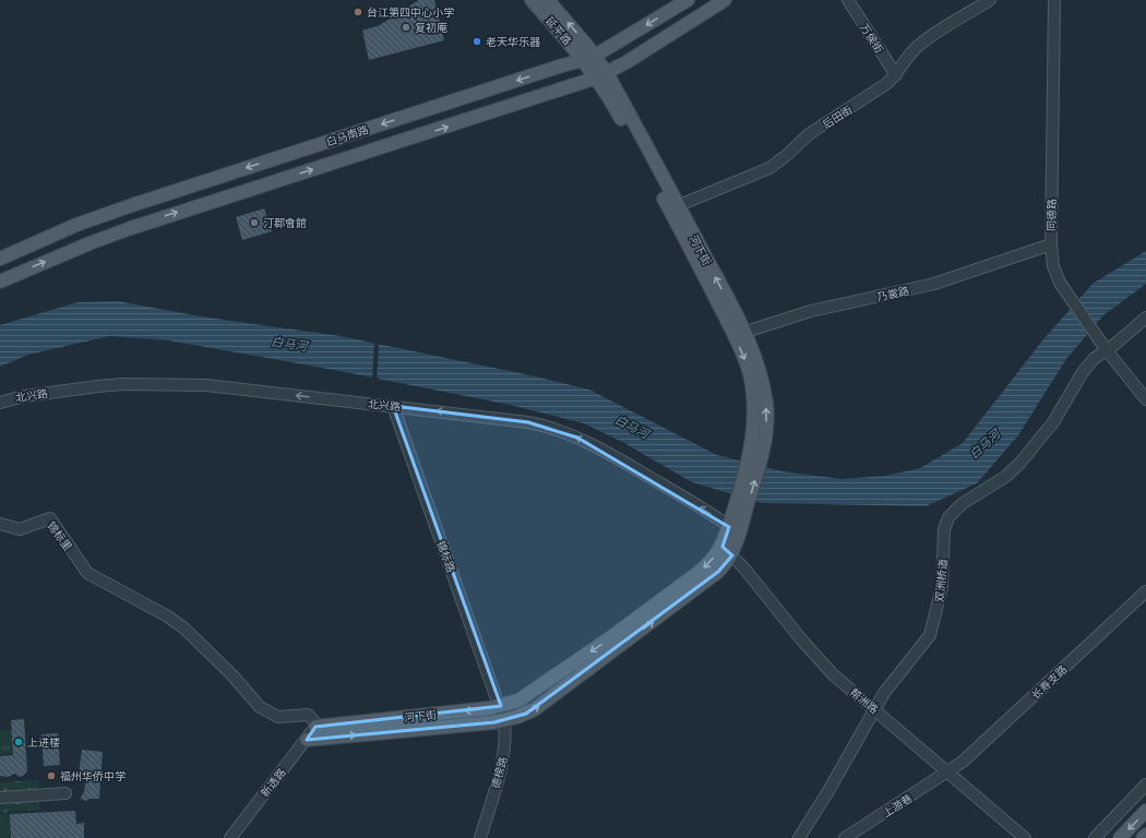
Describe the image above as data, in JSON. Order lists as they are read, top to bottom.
{
  "streets": {
    "main road": ["延平路", "白马南路", "河下街"],
    "street": [
      "万侯街",
      "后田街",
      "同德路",
      "乃裳路",
      "北兴路",
      "锦标里",
      "锦标路",
      "双洲桥道",
      "长寿支路",
      "帮洲路",
      "德榜路",
      "新透路",
      "上游巷"
    ]
  },
  "crossings": [
    ["延平路", "白马南路"],
    ["延平路", "河下街"],
    ["万侯街", "后田街"],
    ["后田街", "河下街"],
    ["白马南路", "河下街"],
    ["同德路", "乃裳路"],
    ["同德路", "双洲桥道"],
    ["河下街", "乃裳路"],
    ["河下街", "北兴路"],
    ["河下街", "锦标里"],
    ["河下街", "锦标路"],
    ["河下街", "帮洲路"],
    ["河下街", "德榜路"],
    ["河下街", "新透路"],
    ["北兴路", "锦标路"],
    ["锦标里", "新透路"],
    ["锦标路", "德榜路"],
    ["双洲桥道", "帮洲路"],
    ["长寿支路", "帮洲路"],
    ["长寿支路", "上游巷"],
    ["帮洲路", "上游巷"]
  ],
  "one_way": ["北兴路"],
  "water": ["白马河"],
  "places": [
    "台江第四中心小学",
    "复初庵",
    "老天华乐器",
    "汀郡會館",
    "上进楼",
    "福州华侨中学"
  ]
}
